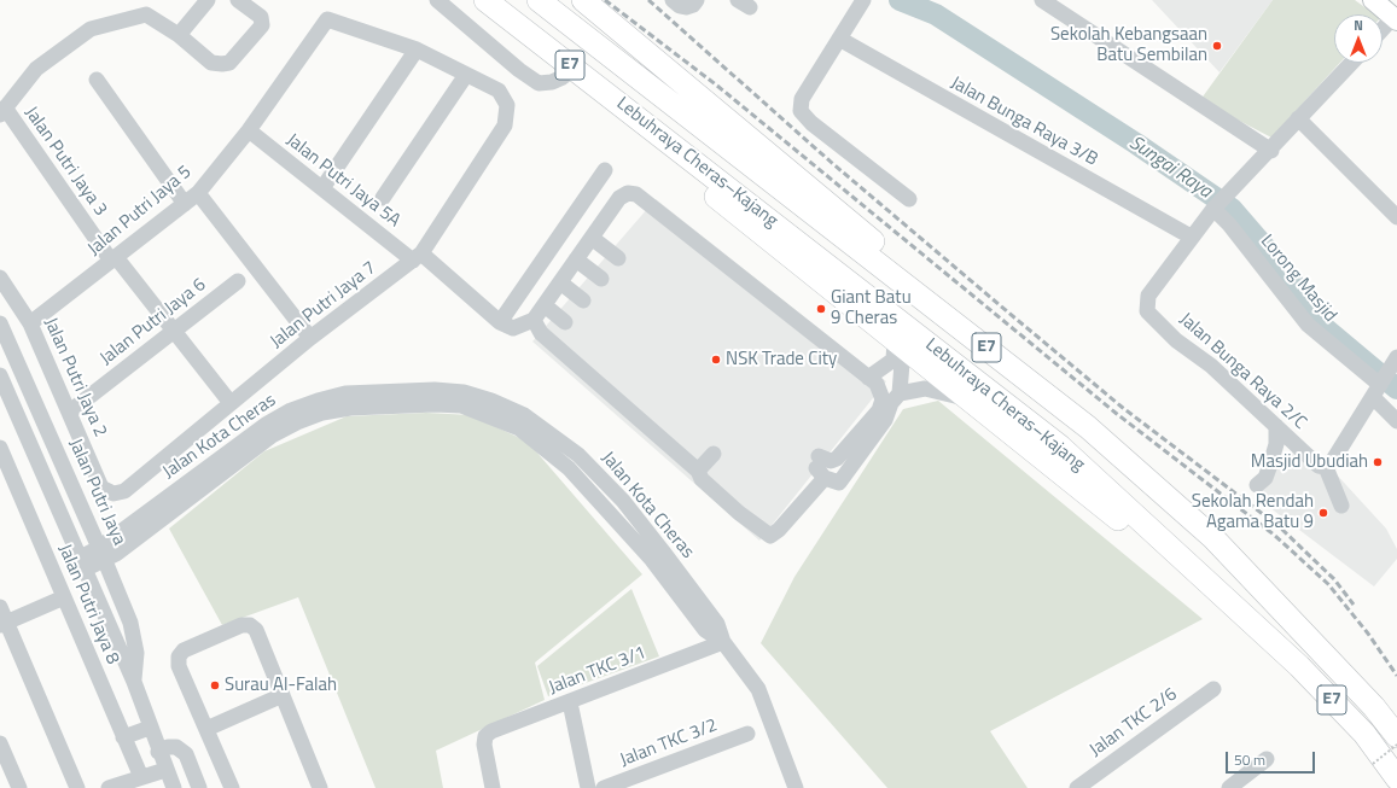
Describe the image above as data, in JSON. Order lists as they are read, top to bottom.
{
  "streets": {
    "highway": ["E7", "Lebuhraya Cheras–Kajang"],
    "street": [
      "Jalan Bunga Raya 3/B",
      "Jalan Putri Jaya 3",
      "Jalan Putri Jaya 5A",
      "Jalan Putri Jaya 5",
      "Lorong Masjid",
      "Jalan Putri Jaya 7",
      "Jalan Putri Jaya 6",
      "Jalan Bunga Raya 2/C",
      "Jalan Putri Jaya 2",
      "Jalan Kota Cheras",
      "Jalan Putri Jaya",
      "Jalan Putri Jaya 8",
      "Jalan TKC 3/1",
      "Jalan TKC 2/6",
      "Jalan TKC 3/2"
    ]
  },
  "crossings": [
    ["Jalan Bunga Raya 3/B", "Jalan Bunga Raya 2/C"],
    ["Jalan Putri Jaya 3", "Jalan Putri Jaya 5"],
    ["Jalan Putri Jaya 3", "Jalan Putri Jaya 7"],
    ["Jalan Putri Jaya 3", "Jalan Putri Jaya 6"],
    ["Jalan Putri Jaya 5A", "Jalan Putri Jaya 5"],
    ["Jalan Putri Jaya 5A", "Jalan Putri Jaya 7"],
    ["Jalan Putri Jaya 5", "Jalan Putri Jaya 2"],
    ["Jalan Putri Jaya 7", "Jalan Putri Jaya 2"],
    ["Jalan Putri Jaya 6", "Jalan Putri Jaya 2"],
    ["Jalan Kota Cheras", "Jalan Putri Jaya"],
    ["Jalan Kota Cheras", "Jalan TKC 3/1"]
  ],
  "water": ["Sungai Raya"],
  "places": [
    "Sekolah Kebangsaan Batu Sembilan",
    "Giant Batu 9 Cheras",
    "NSK Trade City",
    "Masjid Ubudiah",
    "Sekolah Rendah Agama Batu 9",
    "Surau Al-Falah"
  ],
  "scale_bar": "50 m",
  "north": "top"
}
